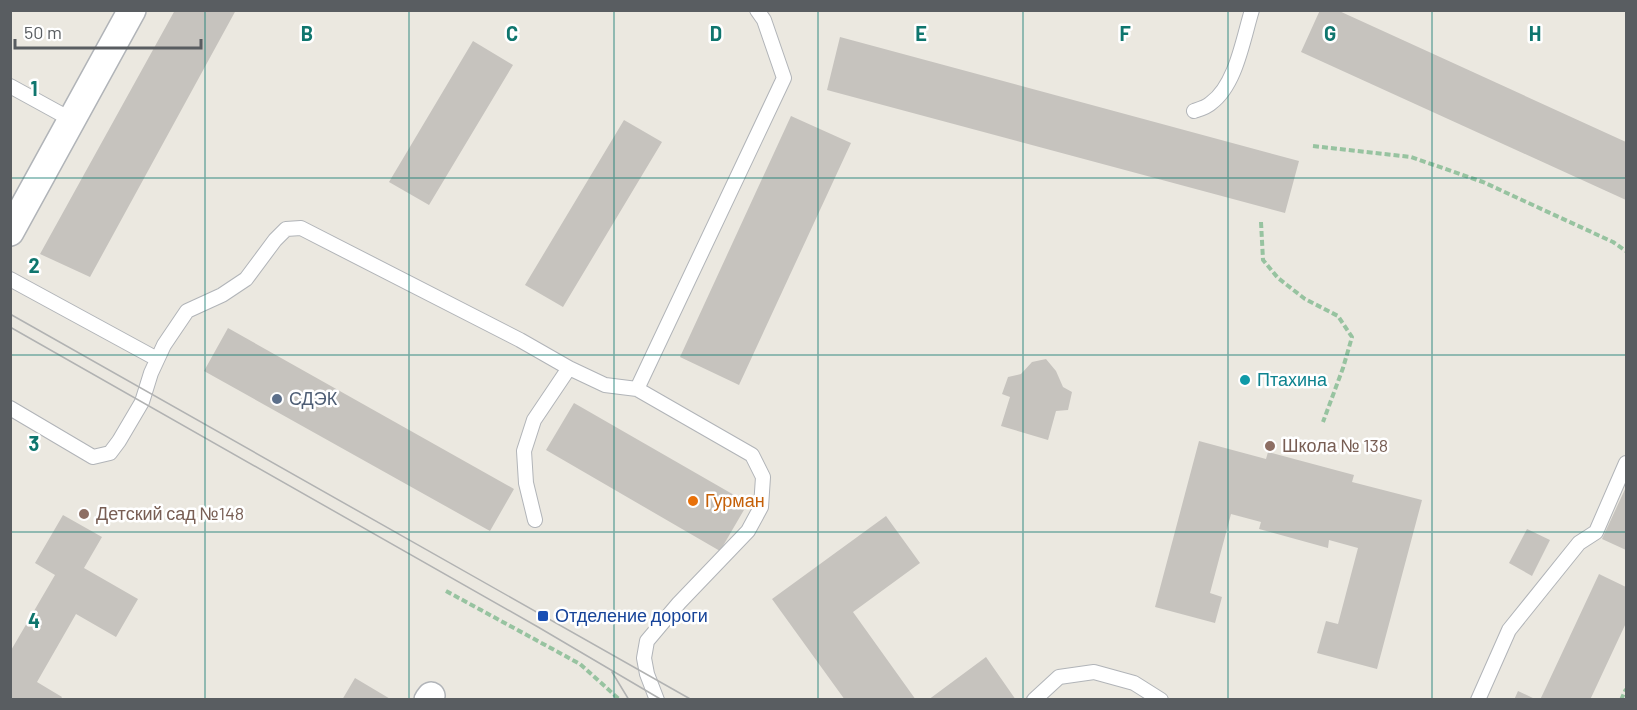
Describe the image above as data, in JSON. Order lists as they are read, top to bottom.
{
  "places": {
    "other": [
      "Птахина",
      "СДЭК",
      "Школа № 138",
      "Гурман",
      "Детский сад №148"
    ],
    "transit": ["Отделение дороги"]
  },
  "scale_bar": "50 m",
  "grid": {
    "columns": [
      "B",
      "C",
      "D",
      "E",
      "F",
      "G",
      "H"
    ],
    "rows": [
      "1",
      "2",
      "3",
      "4"
    ]
  }
}
